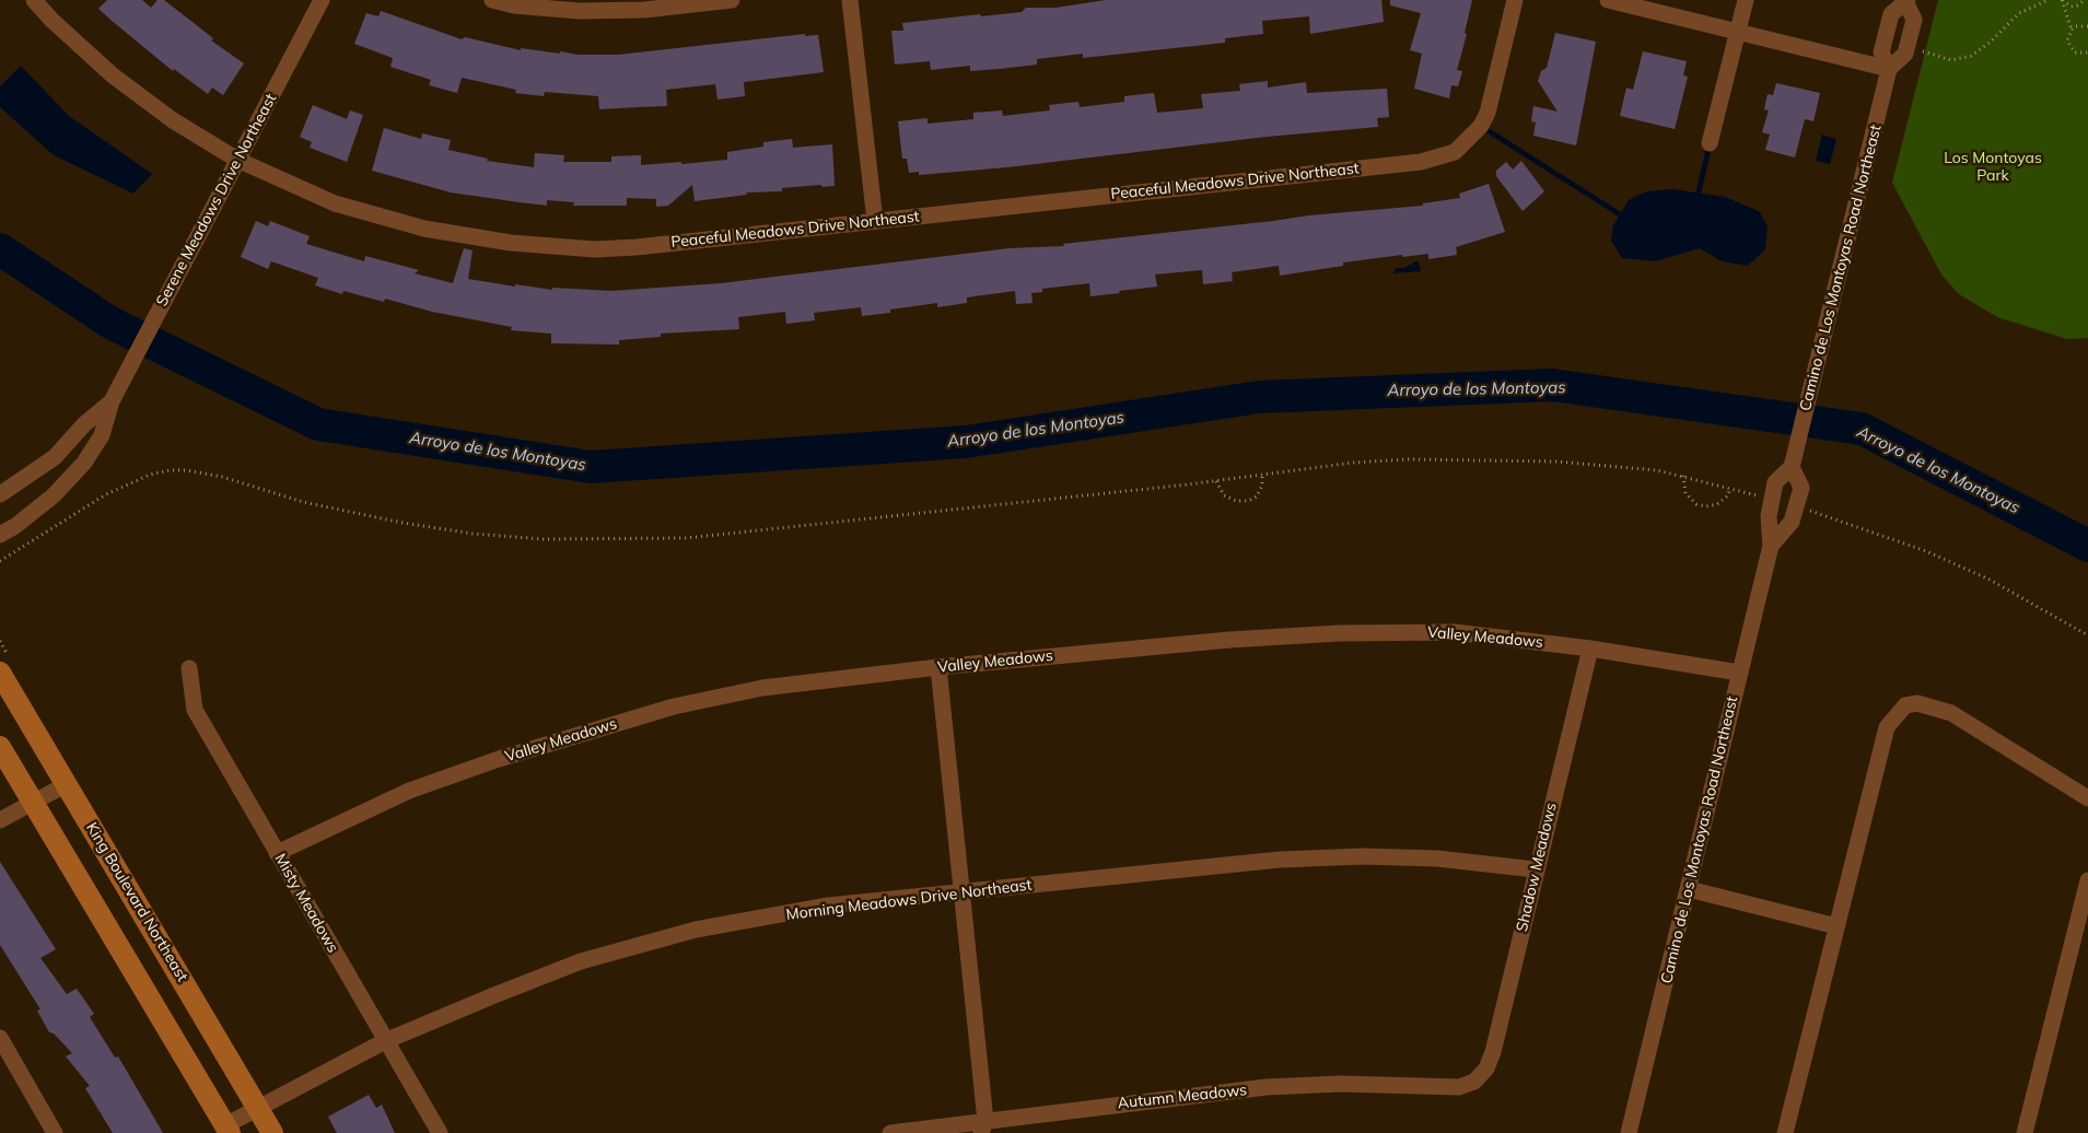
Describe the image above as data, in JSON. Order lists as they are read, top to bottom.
{
  "streets": {
    "street": [
      "Peaceful Meadows Drive Northeast",
      "Serene Meadows Drive Northeast",
      "Camino de Los Montoyas Road Northeast",
      "Valley Meadows",
      "Shadow Meadows",
      "Morning Meadows Drive Northeast",
      "King Boulevard Northeast",
      "Misty Meadows",
      "Autumn Meadows"
    ]
  },
  "crossings": [
    ["Peaceful Meadows Drive Northeast", "Serene Meadows Drive Northeast"],
    ["Camino de Los Montoyas Road Northeast", "Valley Meadows"],
    ["Valley Meadows", "Shadow Meadows"],
    ["Valley Meadows", "Misty Meadows"],
    ["Shadow Meadows", "Morning Meadows Drive Northeast"],
    ["Shadow Meadows", "Autumn Meadows"],
    ["Morning Meadows Drive Northeast", "King Boulevard Northeast"],
    ["Morning Meadows Drive Northeast", "Misty Meadows"]
  ],
  "water": ["Arroyo de los Montoyas"],
  "parks": ["Los Montoyas Park"]
}
